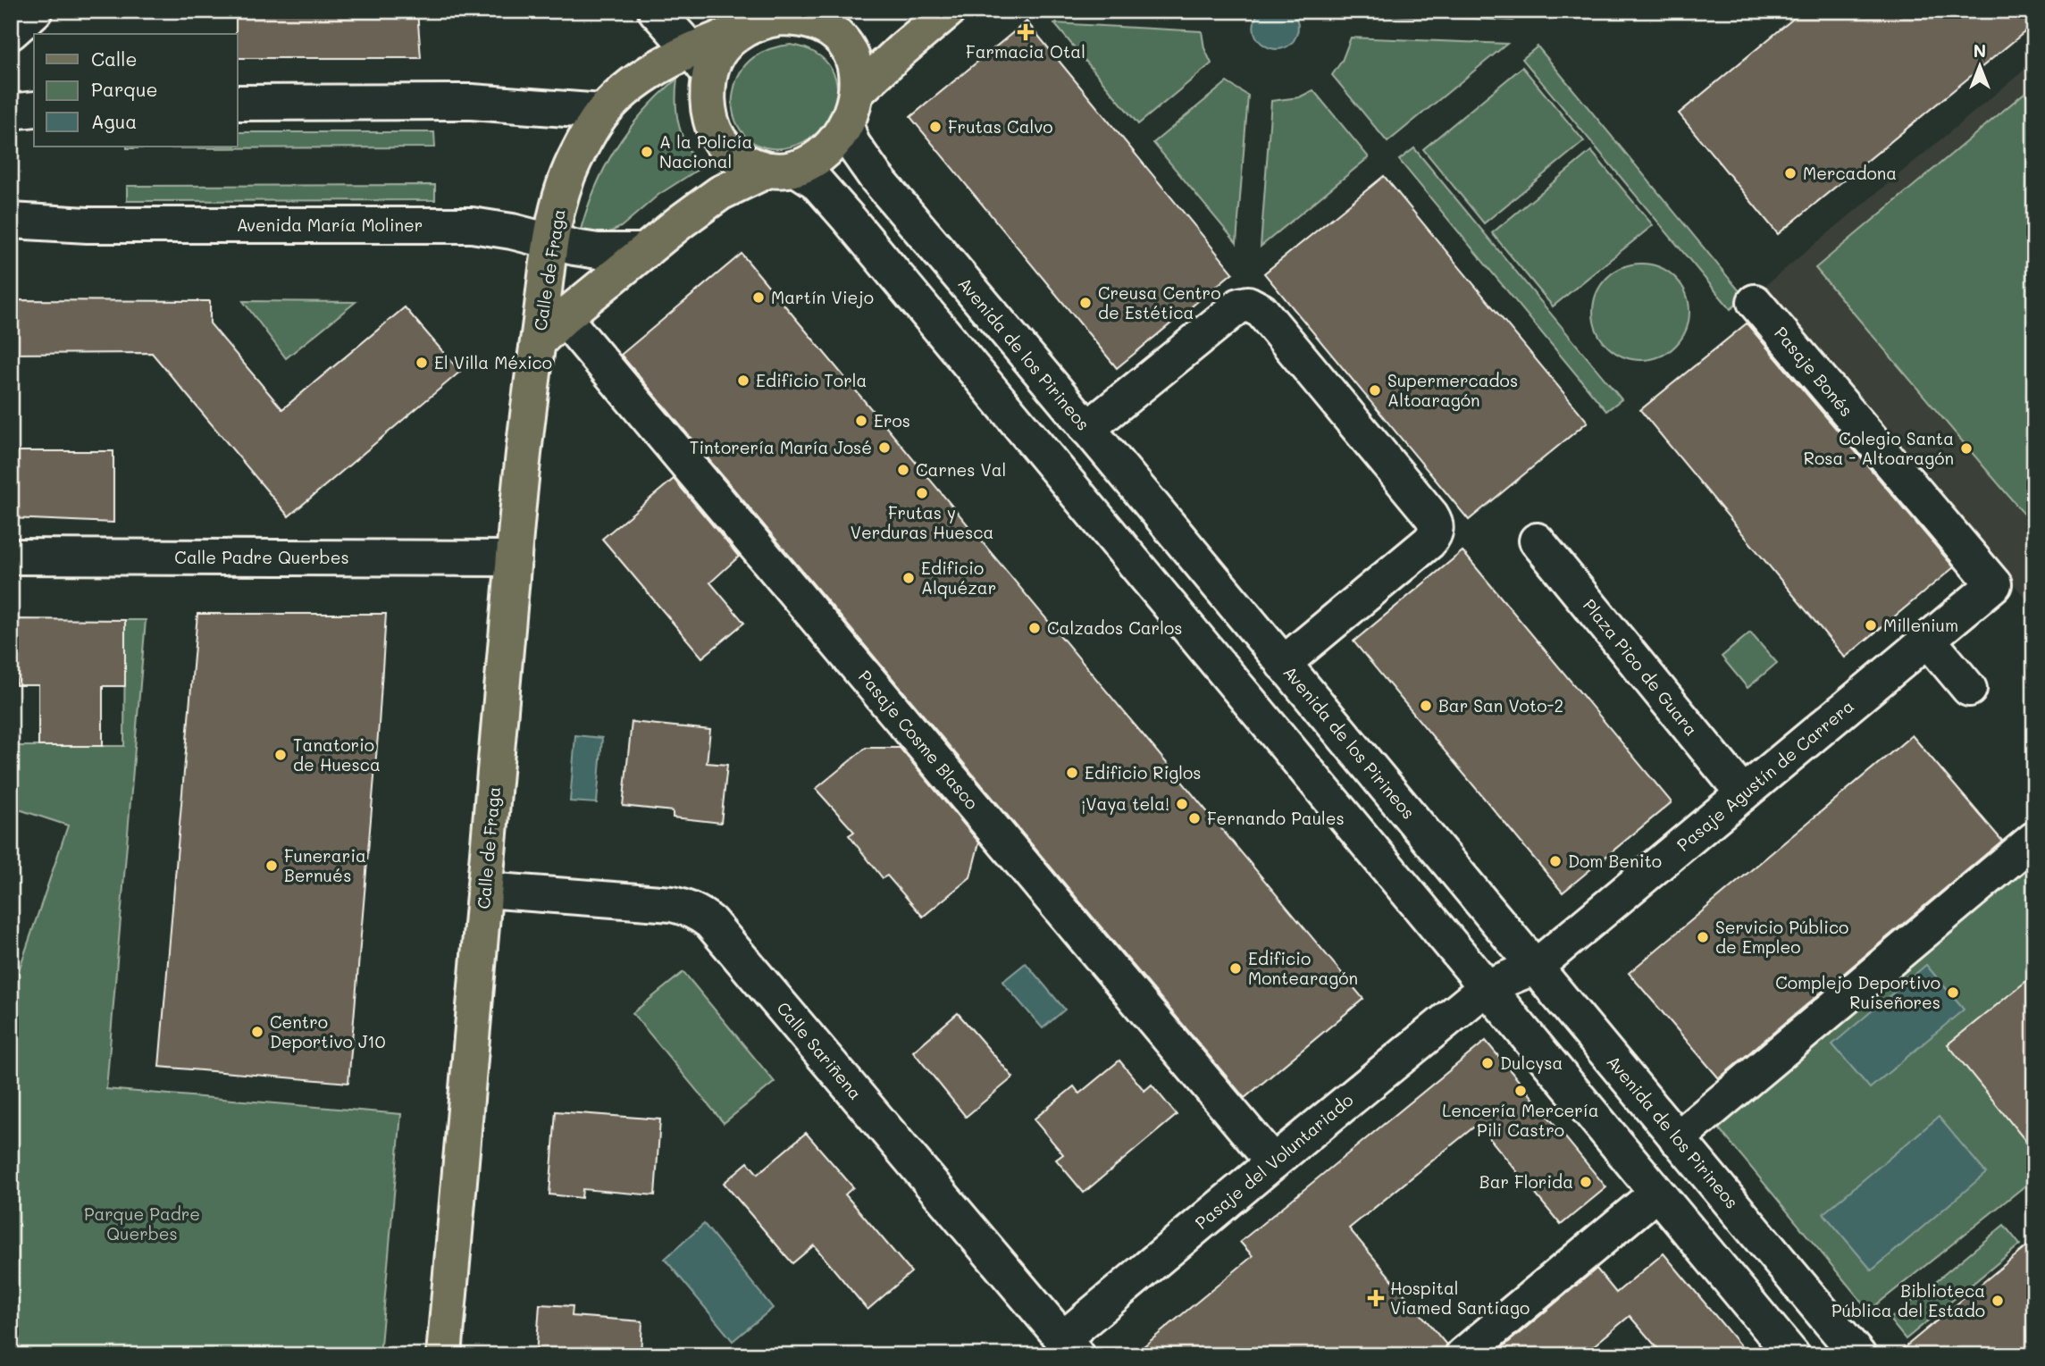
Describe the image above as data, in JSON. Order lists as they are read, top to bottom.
{
  "streets": {
    "main road": ["Calle de Fraga"],
    "street": [
      "Avenida María Moliner",
      "Avenida de los Pirineos",
      "Pasaje Bonés",
      "Calle Padre Querbes",
      "Plaza Pico de Guara",
      "Pasaje Cosme Blasco",
      "Pasaje Agustín de Carrera",
      "Calle Sariñena",
      "Pasaje del Voluntariado"
    ]
  },
  "crossings": [
    ["Avenida María Moliner", "Calle de Fraga"],
    ["Calle de Fraga", "Avenida de los Pirineos"],
    ["Calle de Fraga", "Calle Padre Querbes"],
    ["Calle de Fraga", "Pasaje Cosme Blasco"],
    ["Calle de Fraga", "Calle Sariñena"],
    ["Avenida de los Pirineos", "Pasaje Agustín de Carrera"],
    ["Pasaje Bonés", "Pasaje Agustín de Carrera"],
    ["Plaza Pico de Guara", "Pasaje Agustín de Carrera"],
    ["Pasaje Cosme Blasco", "Pasaje del Voluntariado"],
    ["Pasaje Agustín de Carrera", "Pasaje del Voluntariado"],
    ["Calle Sariñena", "Pasaje del Voluntariado"]
  ],
  "parks": ["Parque Padre Querbes"],
  "places": {
    "health": ["Farmacia Otal", "Hospital Viamed Santiago"],
    "other": [
      "Frutas Calvo",
      "A la Policía Nacional",
      "Mercadona",
      "Martín Viejo",
      "Creusa Centro de Estética",
      "El Villa México",
      "Edificio Torla",
      "Supermercados Altoaragón",
      "Eros",
      "Tintorería María José",
      "Colegio Santa Rosa - Altoaragón",
      "Carnes Val",
      "Frutas y Verduras Huesca",
      "Edificio Alquézar",
      "Millenium",
      "Calzados Carlos",
      "Bar San Voto-2",
      "Tanatorio de Huesca",
      "Edificio Riglos",
      "¡Vaya tela!",
      "Fernando Paules",
      "Dom Benito",
      "Funeraria Bernués",
      "Servicio Público de Empleo",
      "Edificio Montearagón",
      "Complejo Deportivo Ruiseñores",
      "Centro Deportivo J10",
      "Dulcysa",
      "Lencería Mercería Pili Castro",
      "Bar Florida",
      "Biblioteca Pública del Estado"
    ]
  },
  "legend": ["Calle", "Parque", "Agua"],
  "north": "top"
}
